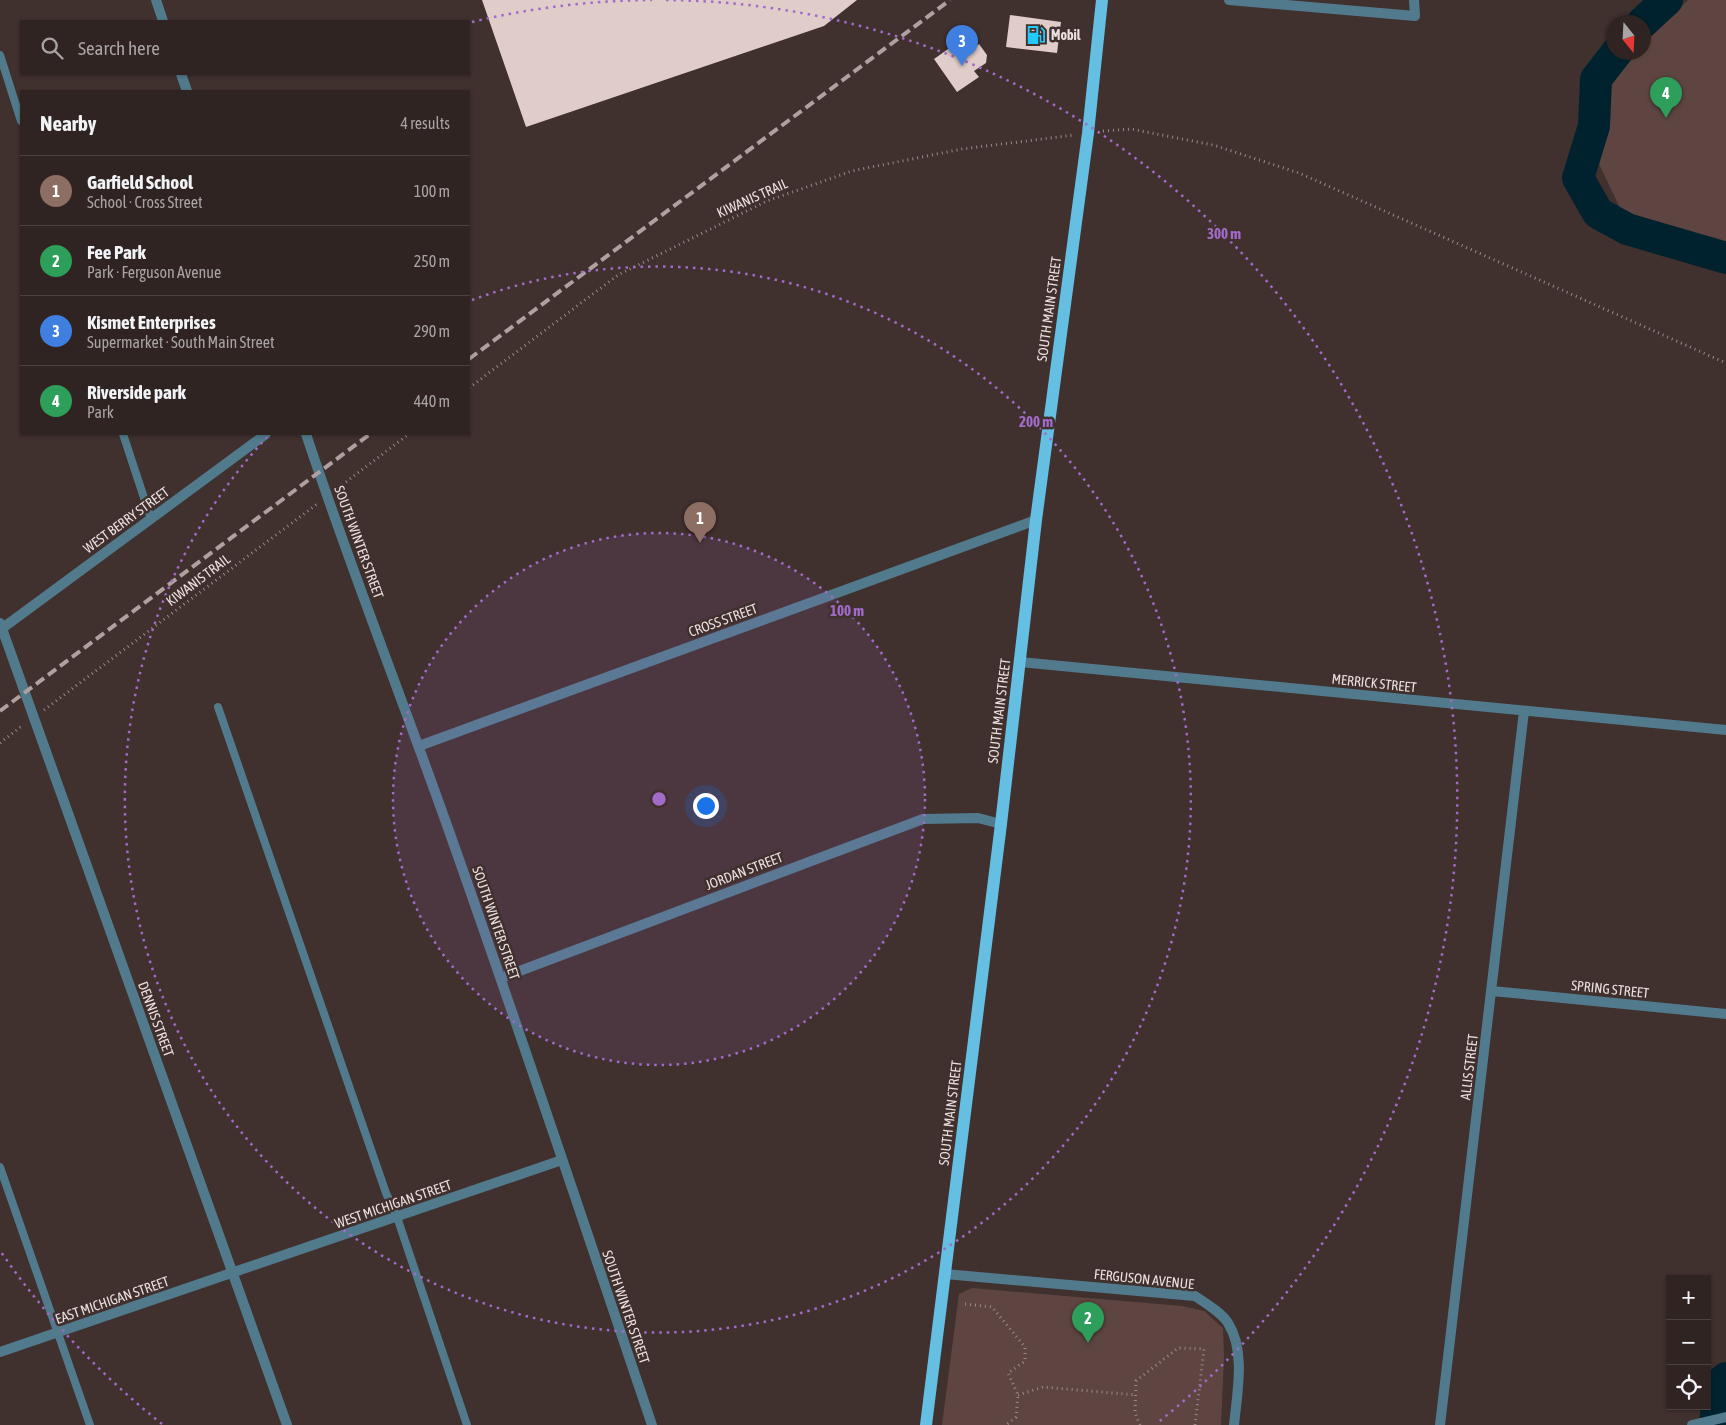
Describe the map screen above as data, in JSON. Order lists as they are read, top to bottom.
{
  "streets": {
    "main road": ["SOUTH MAIN STREET"],
    "street": [
      "WEST BERRY STREET",
      "SOUTH WINTER STREET",
      "CROSS STREET",
      "MERRICK STREET",
      "JORDAN STREET",
      "SPRING STREET",
      "DENNIS STREET",
      "ALLIS STREET",
      "WEST MICHIGAN STREET",
      "FERGUSON AVENUE",
      "EAST MICHIGAN STREET"
    ],
    "path": ["KIWANIS TRAIL"]
  },
  "crossings": [
    ["KIWANIS TRAIL", "SOUTH MAIN STREET"],
    ["KIWANIS TRAIL", "SOUTH WINTER STREET"],
    ["KIWANIS TRAIL", "DENNIS STREET"],
    ["SOUTH MAIN STREET", "CROSS STREET"],
    ["SOUTH MAIN STREET", "MERRICK STREET"],
    ["SOUTH MAIN STREET", "JORDAN STREET"],
    ["SOUTH MAIN STREET", "FERGUSON AVENUE"],
    ["WEST BERRY STREET", "DENNIS STREET"],
    ["SOUTH WINTER STREET", "CROSS STREET"],
    ["SOUTH WINTER STREET", "JORDAN STREET"],
    ["SOUTH WINTER STREET", "WEST MICHIGAN STREET"],
    ["MERRICK STREET", "ALLIS STREET"],
    ["SPRING STREET", "ALLIS STREET"],
    ["DENNIS STREET", "WEST MICHIGAN STREET"],
    ["DENNIS STREET", "EAST MICHIGAN STREET"],
    ["WEST MICHIGAN STREET", "EAST MICHIGAN STREET"]
  ],
  "places": {
    "fuel station": ["Mobil"]
  },
  "north": "bottom",
  "page": {
    "search": "Search here",
    "pins": [
      "3",
      "4",
      "1",
      "2"
    ],
    "heading": ["Nearby", "4 results"],
    "list": [
      {
        "mark": "1",
        "name": "Garfield School",
        "note": "School · Cross Street",
        "value": "100 m"
      },
      {
        "mark": "2",
        "name": "Fee Park",
        "note": "Park · Ferguson Avenue",
        "value": "250 m"
      },
      {
        "mark": "3",
        "name": "Kismet Enterprises",
        "note": "Supermarket · South Main Street",
        "value": "290 m"
      },
      {
        "mark": "4",
        "name": "Riverside park",
        "note": "Park",
        "value": "440 m"
      }
    ],
    "map_buttons": ["+", "−"]
  },
  "rings": ["300 m", "200 m", "100 m"]
}
